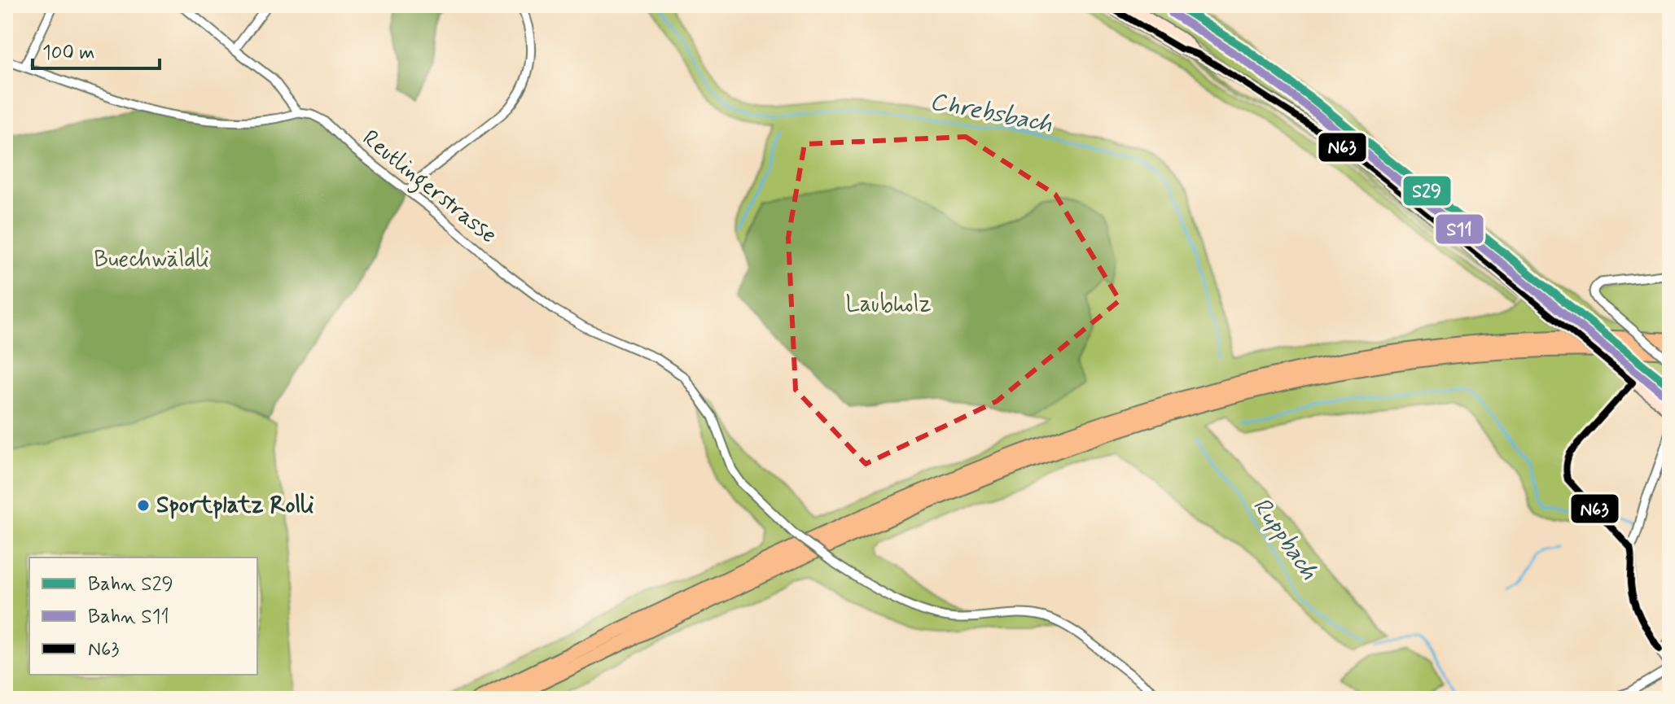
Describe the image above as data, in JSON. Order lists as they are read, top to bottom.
{
  "streets": {
    "street": ["Reutlingerstrasse"]
  },
  "water": ["Chrebsbach", "Ruppbach"],
  "parks": ["Buechwäldli", "Laubholz"],
  "places": ["Sportplatz Rolli"],
  "lines": ["rail line S29", "transit line N63", "rail line S11"],
  "legend": ["Bahn S29", "Bahn S11", "N63"],
  "scale_bar": "100 m"
}
